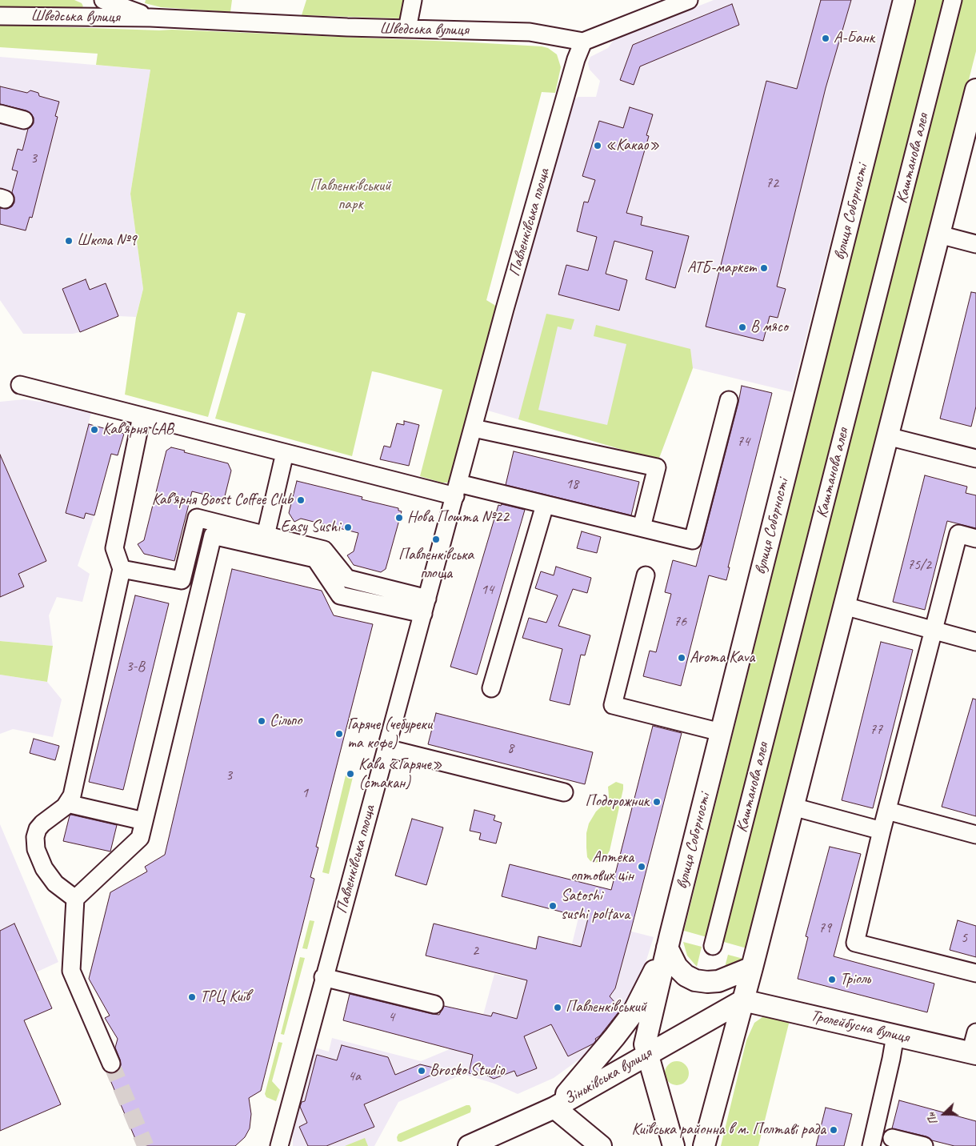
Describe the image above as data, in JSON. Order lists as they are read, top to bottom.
{
  "streets": {
    "main road": ["вулиця Соборності", "Тролейбусна вулиця", "Зіньківська вулиця"],
    "street": ["Шведська вулиця", "Каштанова алея", "Павленківська площа"]
  },
  "crossings": [
    ["Шведська вулиця", "Павленківська площа"],
    ["вулиця Соборності", "Зіньківська вулиця"],
    ["Тролейбусна вулиця", "Зіньківська вулиця"]
  ],
  "parks": ["Павленківський парк"],
  "places": [
    "А-Банк",
    "«Какао»",
    "Школа №9",
    "АТБ-маркет",
    "В мясо",
    "Кав'ярня LAB",
    "Кав’ярня Boost Coffee Club",
    "Нова Пошта №22",
    "Easy Sushi",
    "Павленківська площа",
    "Aroma Kava",
    "Сільпо",
    "Гаряче (чебуреки та кофе)",
    "Кава «Гаряче» (стакан)",
    "Подорожник",
    "Аптека оптових цін",
    "Satoshi sushi poltava",
    "Тріоль",
    "ТРЦ Київ",
    "Павленківський",
    "Brosko Studio",
    "Київська районна в м. Полтаві рада"
  ],
  "house_numbers": [
    "3",
    "72",
    "74",
    "18",
    "75/2",
    "14",
    "76",
    "3-В",
    "77",
    "8",
    "3",
    "1",
    "79",
    "5",
    "2",
    "4",
    "4а"
  ],
  "north": "left"
}
